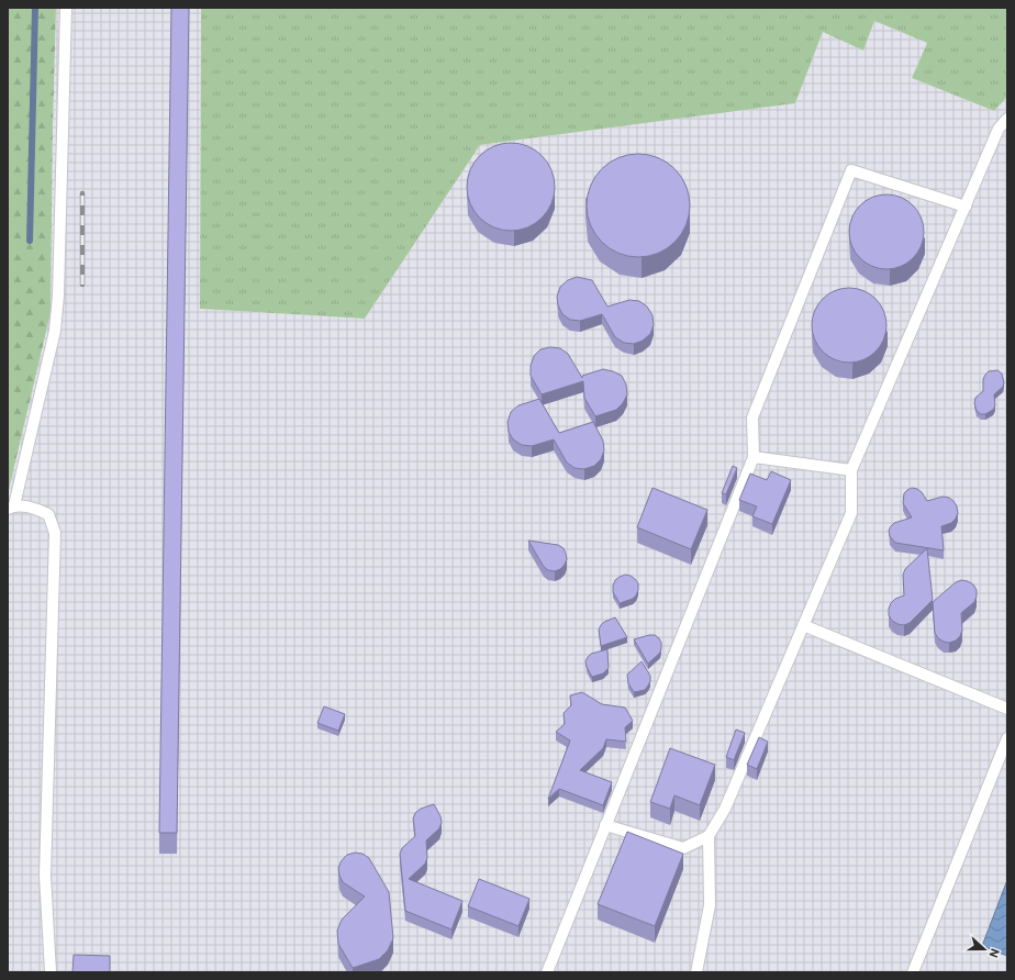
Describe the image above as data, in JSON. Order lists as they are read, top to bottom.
{
  "north": "right"
}
